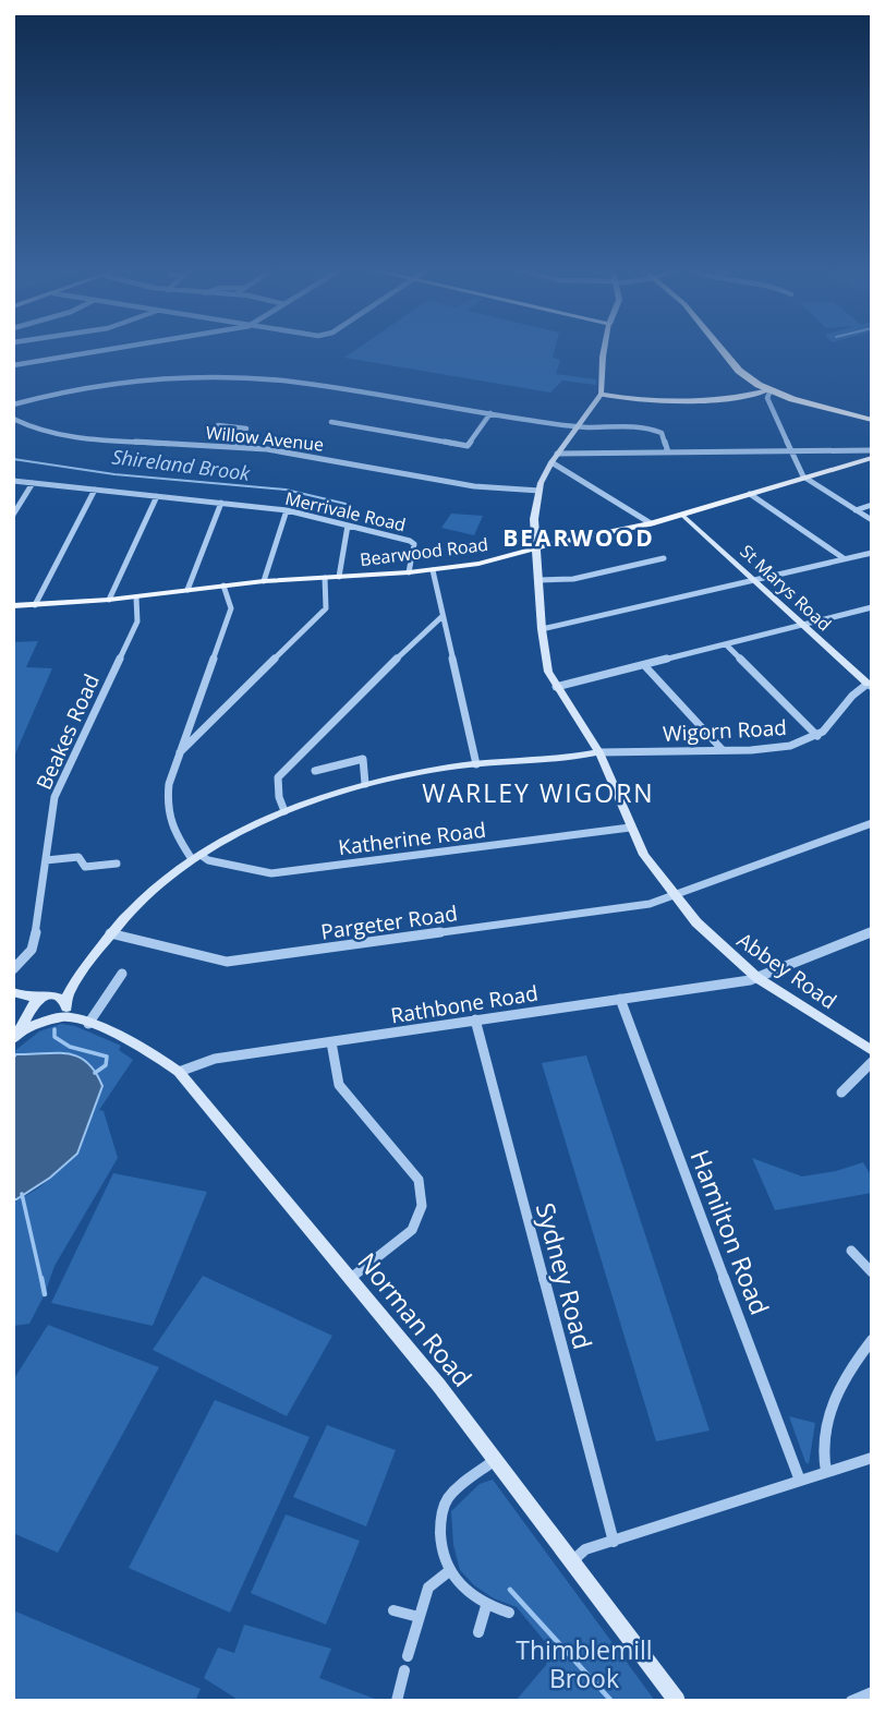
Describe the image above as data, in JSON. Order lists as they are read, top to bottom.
{
  "streets": {
    "main road": [
      "Bearwood Road",
      "St Marys Road",
      "Abbey Road",
      "Norman Road"
    ],
    "street": [
      "Willow Avenue",
      "Merrivale Road",
      "Wigorn Road",
      "Beakes Road",
      "Katherine Road",
      "Pargeter Road",
      "Rathbone Road",
      "Hamilton Road",
      "Sydney Road"
    ]
  },
  "crossings": [
    ["Willow Avenue", "Abbey Road"],
    ["Merrivale Road", "Bearwood Road"],
    ["Bearwood Road", "St Marys Road"],
    ["Bearwood Road", "Beakes Road"],
    ["Bearwood Road", "Abbey Road"],
    ["St Marys Road", "Wigorn Road"],
    ["Wigorn Road", "Abbey Road"],
    ["Katherine Road", "Abbey Road"],
    ["Pargeter Road", "Abbey Road"],
    ["Abbey Road", "Rathbone Road"],
    ["Rathbone Road", "Hamilton Road"],
    ["Rathbone Road", "Sydney Road"],
    ["Rathbone Road", "Norman Road"]
  ],
  "districts": ["BEARWOOD", "WARLEY WIGORN"],
  "water": ["Shireland Brook"],
  "parks": ["Thimblemill Brook"]
}
